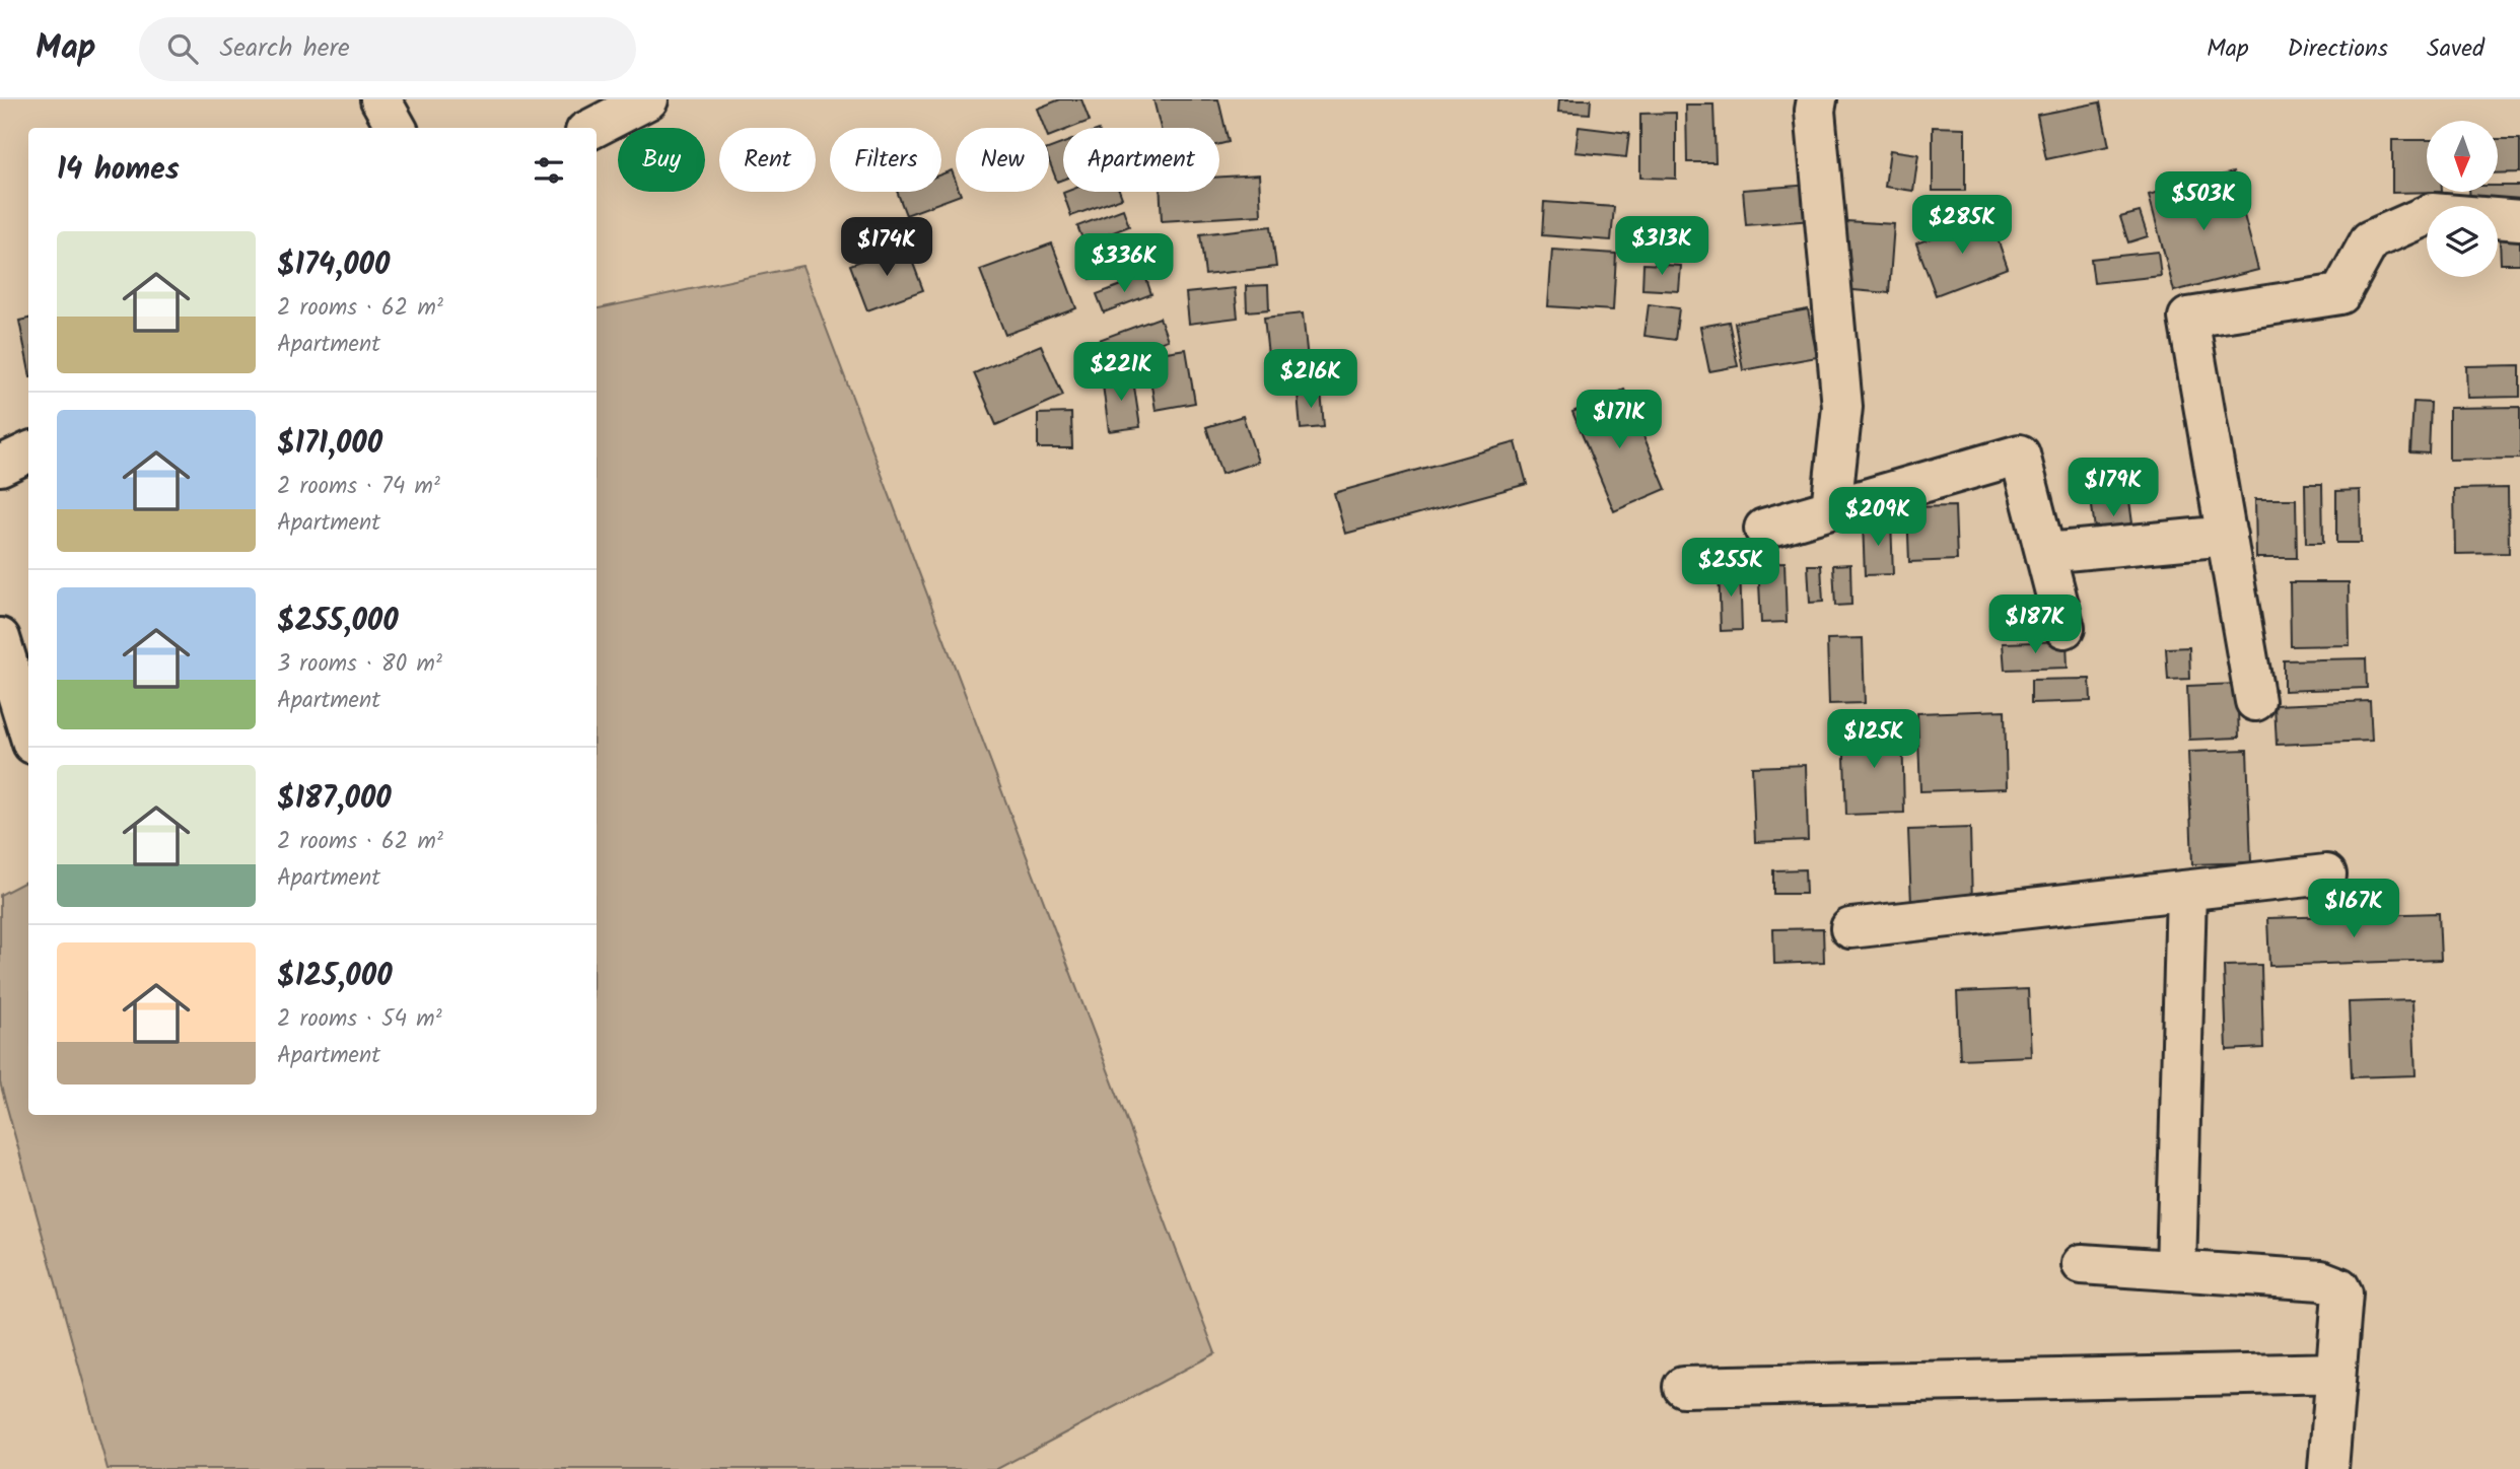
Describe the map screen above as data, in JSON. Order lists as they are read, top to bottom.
{
  "north": "bottom",
  "page": {
    "header": "Map",
    "search": "Search here",
    "nav": ["Map", "Directions", "Saved"],
    "chip": [
      "Buy",
      "Rent",
      "Filters",
      "New",
      "Apartment"
    ],
    "heading": "14 homes",
    "price": [
      "$503K",
      "$285K",
      "$313K",
      "$174K",
      "$336K",
      "$221K",
      "$216K",
      "$171K",
      "$179K",
      "$209K",
      "$255K",
      "$187K",
      "$125K",
      "$167K"
    ],
    "list": [
      {
        "name": "$174,000",
        "note": "2 rooms · 62 m² · Apartment"
      },
      {
        "name": "$171,000",
        "note": "2 rooms · 74 m² · Apartment"
      },
      {
        "name": "$255,000",
        "note": "3 rooms · 80 m² · Apartment"
      },
      {
        "name": "$187,000",
        "note": "2 rooms · 62 m² · Apartment"
      },
      {
        "name": "$125,000",
        "note": "2 rooms · 54 m² · Apartment"
      }
    ]
  }
}
